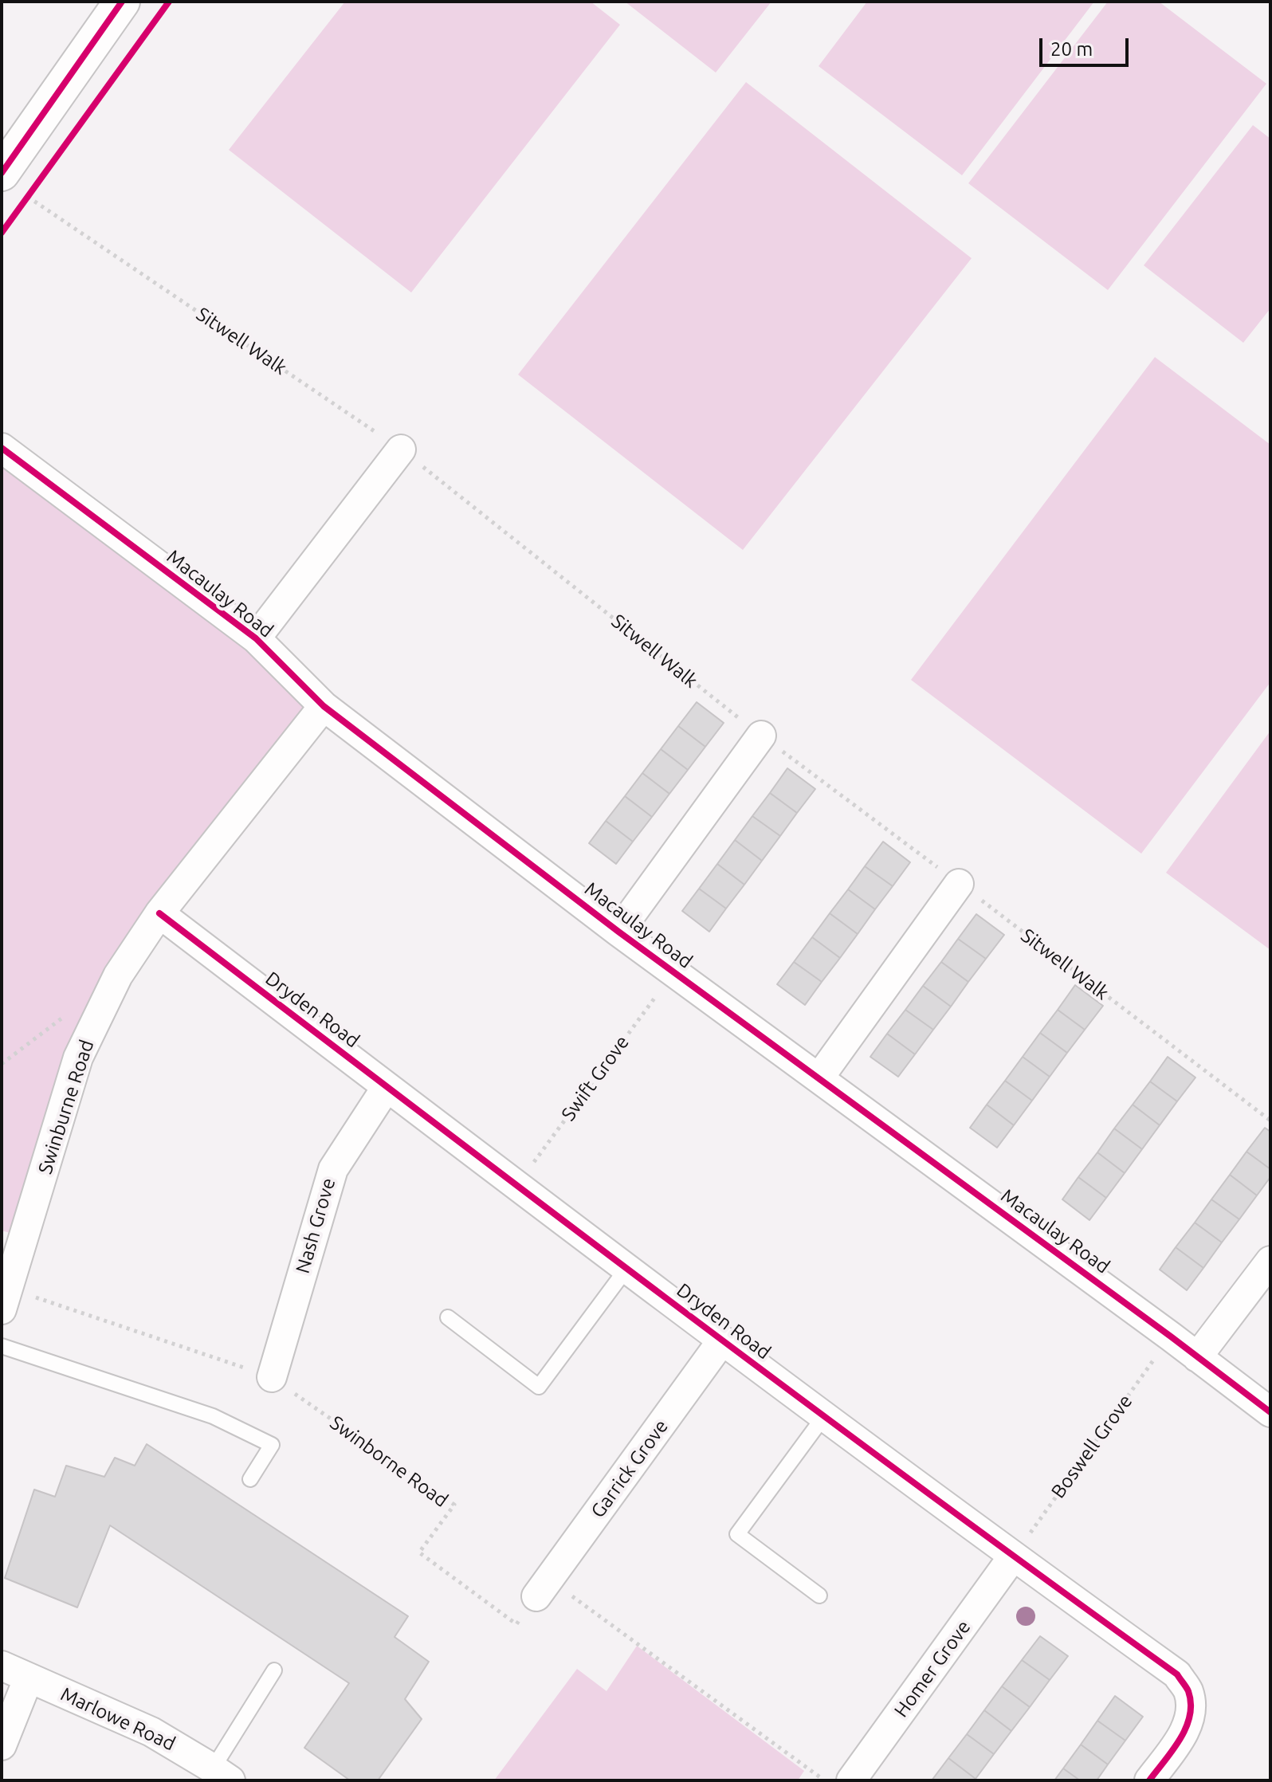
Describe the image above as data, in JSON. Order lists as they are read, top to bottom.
{
  "streets": {
    "street": [
      "Macaulay Road",
      "Dryden Road",
      "Swinburne Road",
      "Nash Grove",
      "Garrick Grove",
      "Homer Grove",
      "Marlowe Road"
    ],
    "path": [
      "Sitwell Walk",
      "Swift Grove",
      "Boswell Grove",
      "Swinborne Road"
    ]
  },
  "crossings": [
    ["Sitwell Walk", "Macaulay Road"],
    ["Macaulay Road", "Swift Grove"],
    ["Macaulay Road", "Swinburne Road"],
    ["Macaulay Road", "Boswell Grove"],
    ["Dryden Road", "Swift Grove"],
    ["Dryden Road", "Swinburne Road"],
    ["Dryden Road", "Nash Grove"],
    ["Dryden Road", "Boswell Grove"],
    ["Dryden Road", "Garrick Grove"],
    ["Dryden Road", "Homer Grove"],
    ["Swinburne Road", "Swinborne Road"],
    ["Nash Grove", "Swinborne Road"],
    ["Boswell Grove", "Homer Grove"],
    ["Swinborne Road", "Garrick Grove"]
  ],
  "scale_bar": "20 m"
}
